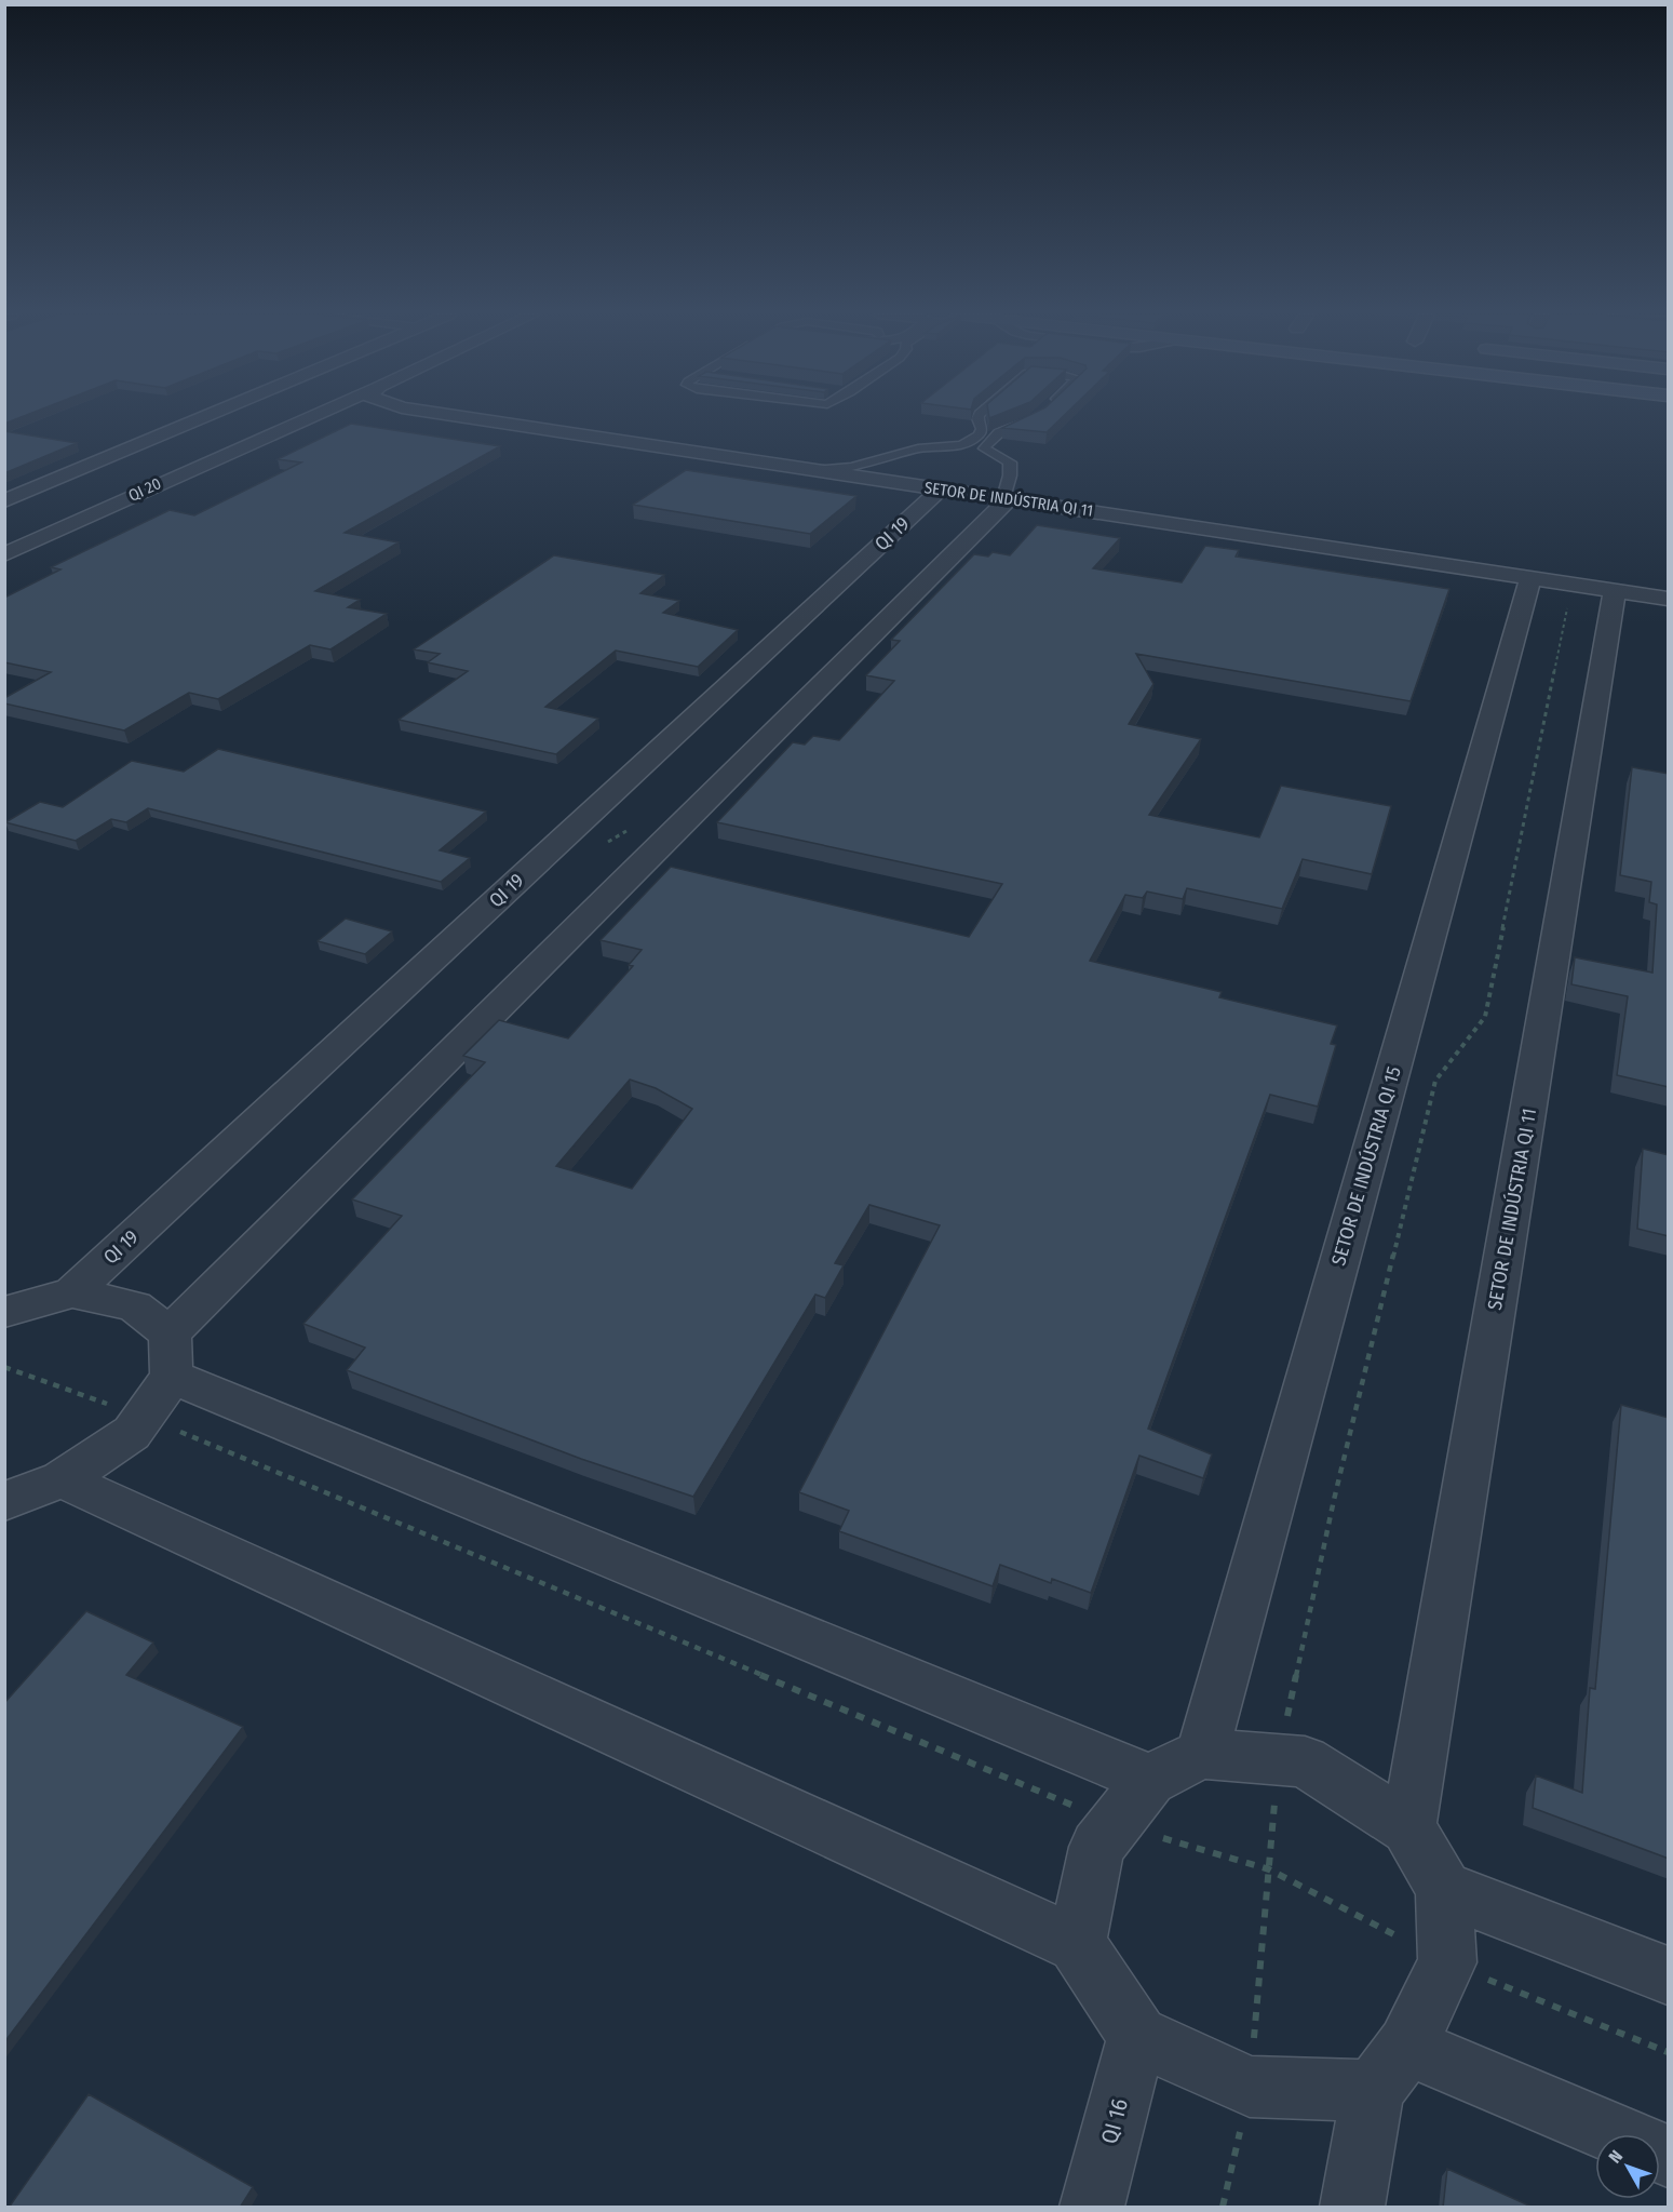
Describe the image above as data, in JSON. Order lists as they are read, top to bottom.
{
  "streets": {
    "street": [
      "QI 20",
      "SETOR DE INDÚSTRIA QI 11",
      "QI 19",
      "SETOR DE INDÚSTRIA QI 15",
      "QI 16"
    ]
  },
  "crossings": [
    ["SETOR DE INDÚSTRIA QI 11", "QI 19"],
    ["SETOR DE INDÚSTRIA QI 11", "SETOR DE INDÚSTRIA QI 15"]
  ],
  "north": "top left"
}
